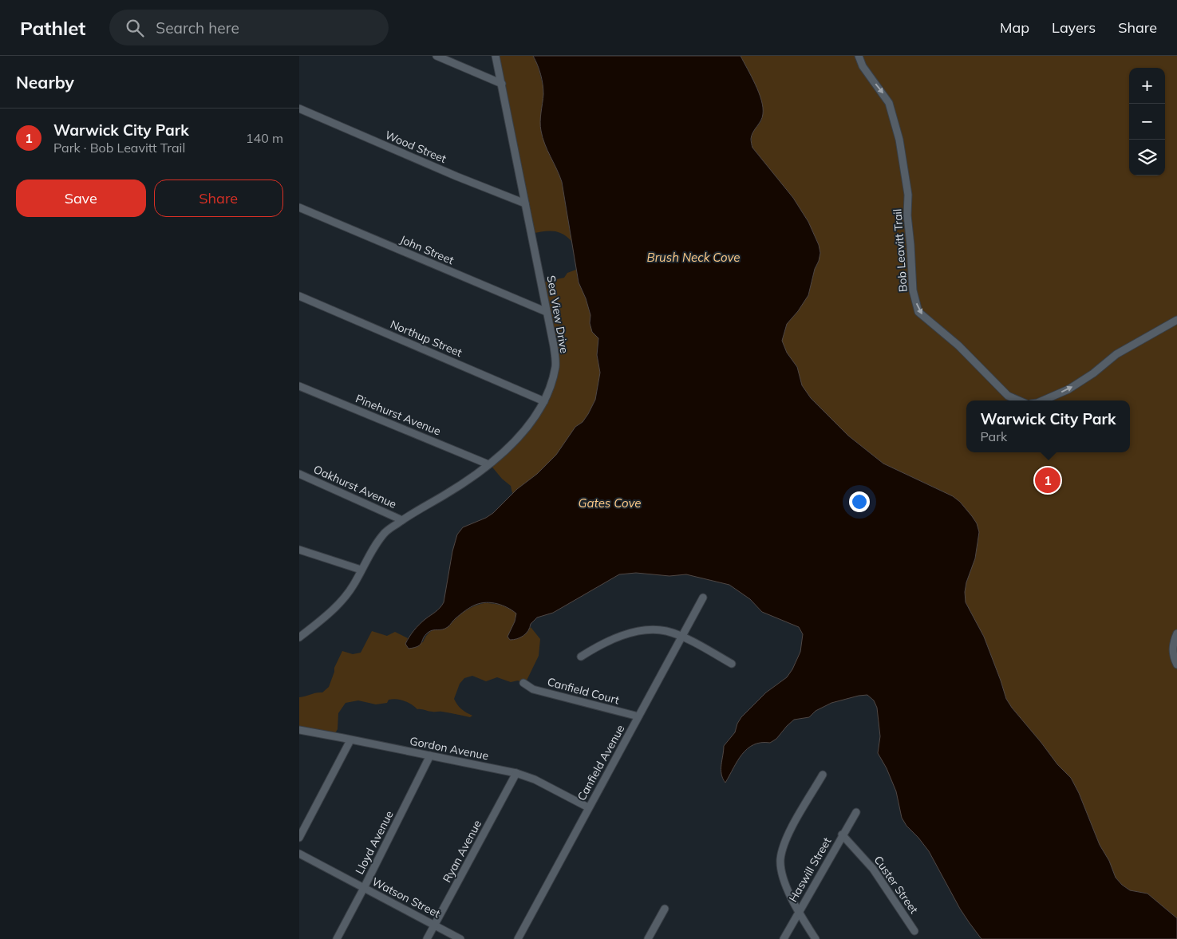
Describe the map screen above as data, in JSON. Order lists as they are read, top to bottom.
{
  "streets": {
    "street": [
      "Wood Street",
      "John Street",
      "Bob Leavitt Trail",
      "Sea View Drive",
      "Northup Street",
      "Pinehurst Avenue",
      "Oakhurst Avenue",
      "Canfield Court",
      "Gordon Avenue",
      "Canfield Avenue",
      "Lloyd Avenue",
      "Ryan Avenue",
      "Haswill Street",
      "Custer Street",
      "Watson Street"
    ]
  },
  "crossings": [
    ["Wood Street", "Sea View Drive"],
    ["John Street", "Sea View Drive"],
    ["Sea View Drive", "Northup Street"],
    ["Sea View Drive", "Pinehurst Avenue"],
    ["Sea View Drive", "Oakhurst Avenue"],
    ["Canfield Court", "Canfield Avenue"],
    ["Gordon Avenue", "Canfield Avenue"],
    ["Gordon Avenue", "Lloyd Avenue"],
    ["Gordon Avenue", "Ryan Avenue"],
    ["Lloyd Avenue", "Watson Street"],
    ["Ryan Avenue", "Watson Street"],
    ["Haswill Street", "Custer Street"]
  ],
  "one_way": ["Bob Leavitt Trail"],
  "water": ["Brush Neck Cove", "Gates Cove"],
  "page": {
    "header": "Pathlet",
    "search": "Search here",
    "nav": ["Map", "Layers", "Share"],
    "heading": "Nearby",
    "map_buttons": ["+", "−"],
    "list": [
      {
        "mark": "1",
        "name": "Warwick City Park",
        "note": "Park · Bob Leavitt Trail",
        "value": "140 m"
      }
    ],
    "buttons": ["Save", "Share"],
    "popup": ["Warwick City Park", "Park"],
    "pins": "1"
  }
}
